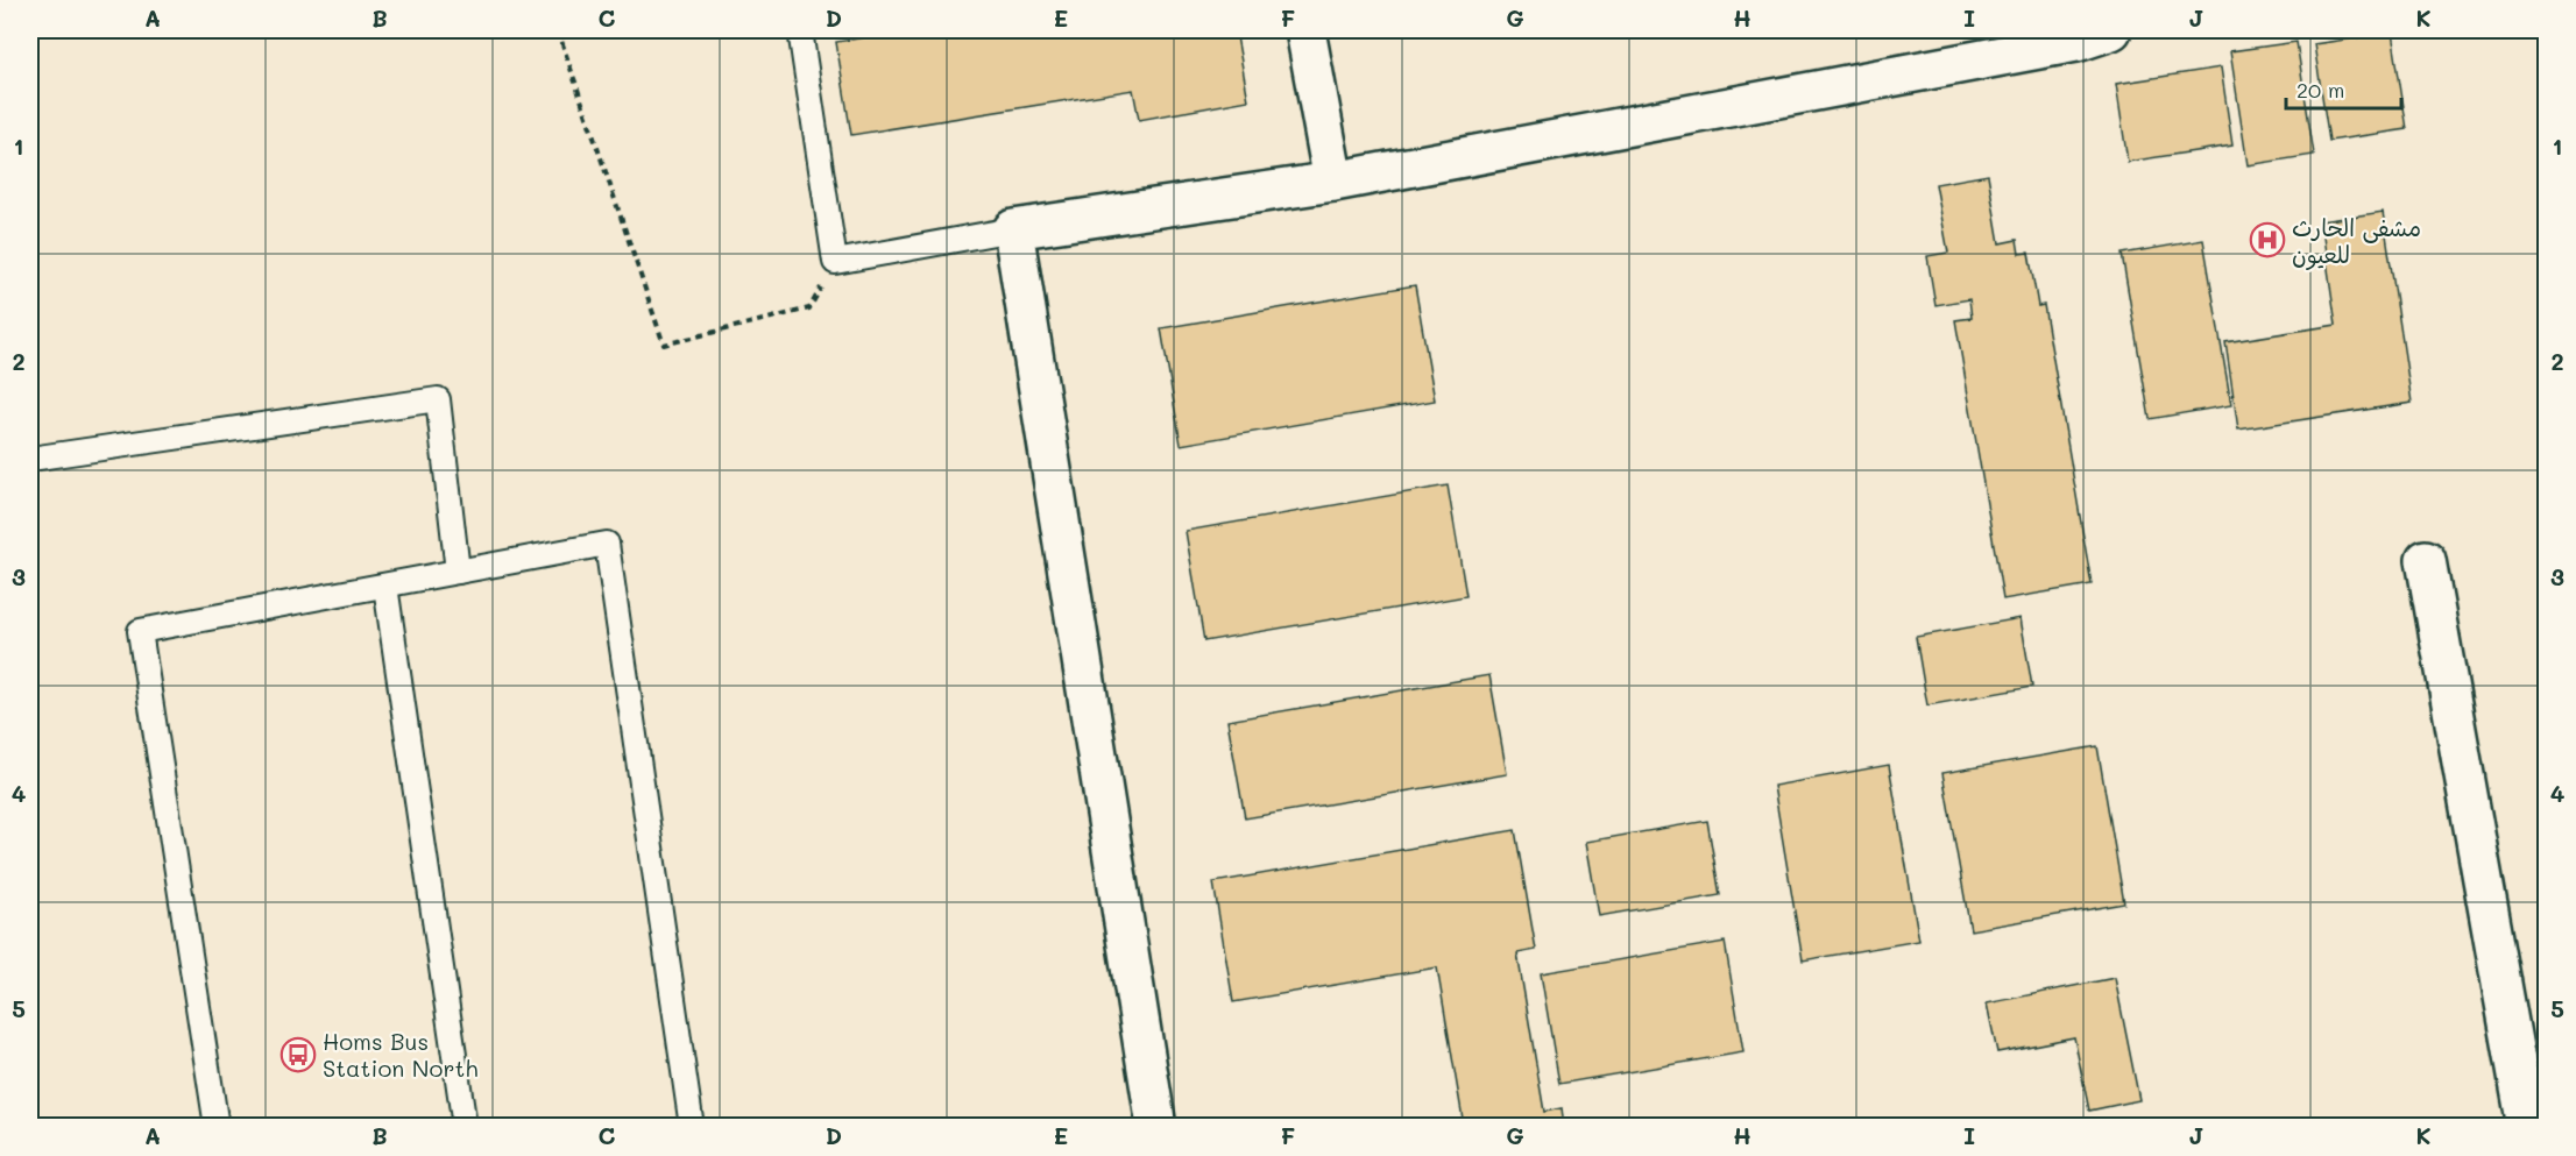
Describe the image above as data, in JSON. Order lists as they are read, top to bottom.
{
  "places": {
    "hospital": ["مشفى الحارث للعيون"],
    "bus stop": ["Homs Bus Station North"]
  },
  "scale_bar": "20 m",
  "grid": {
    "columns": [
      "A",
      "B",
      "C",
      "D",
      "E",
      "F",
      "G",
      "H",
      "I",
      "J",
      "K"
    ],
    "rows": [
      "1",
      "2",
      "3",
      "4",
      "5"
    ]
  }
}
